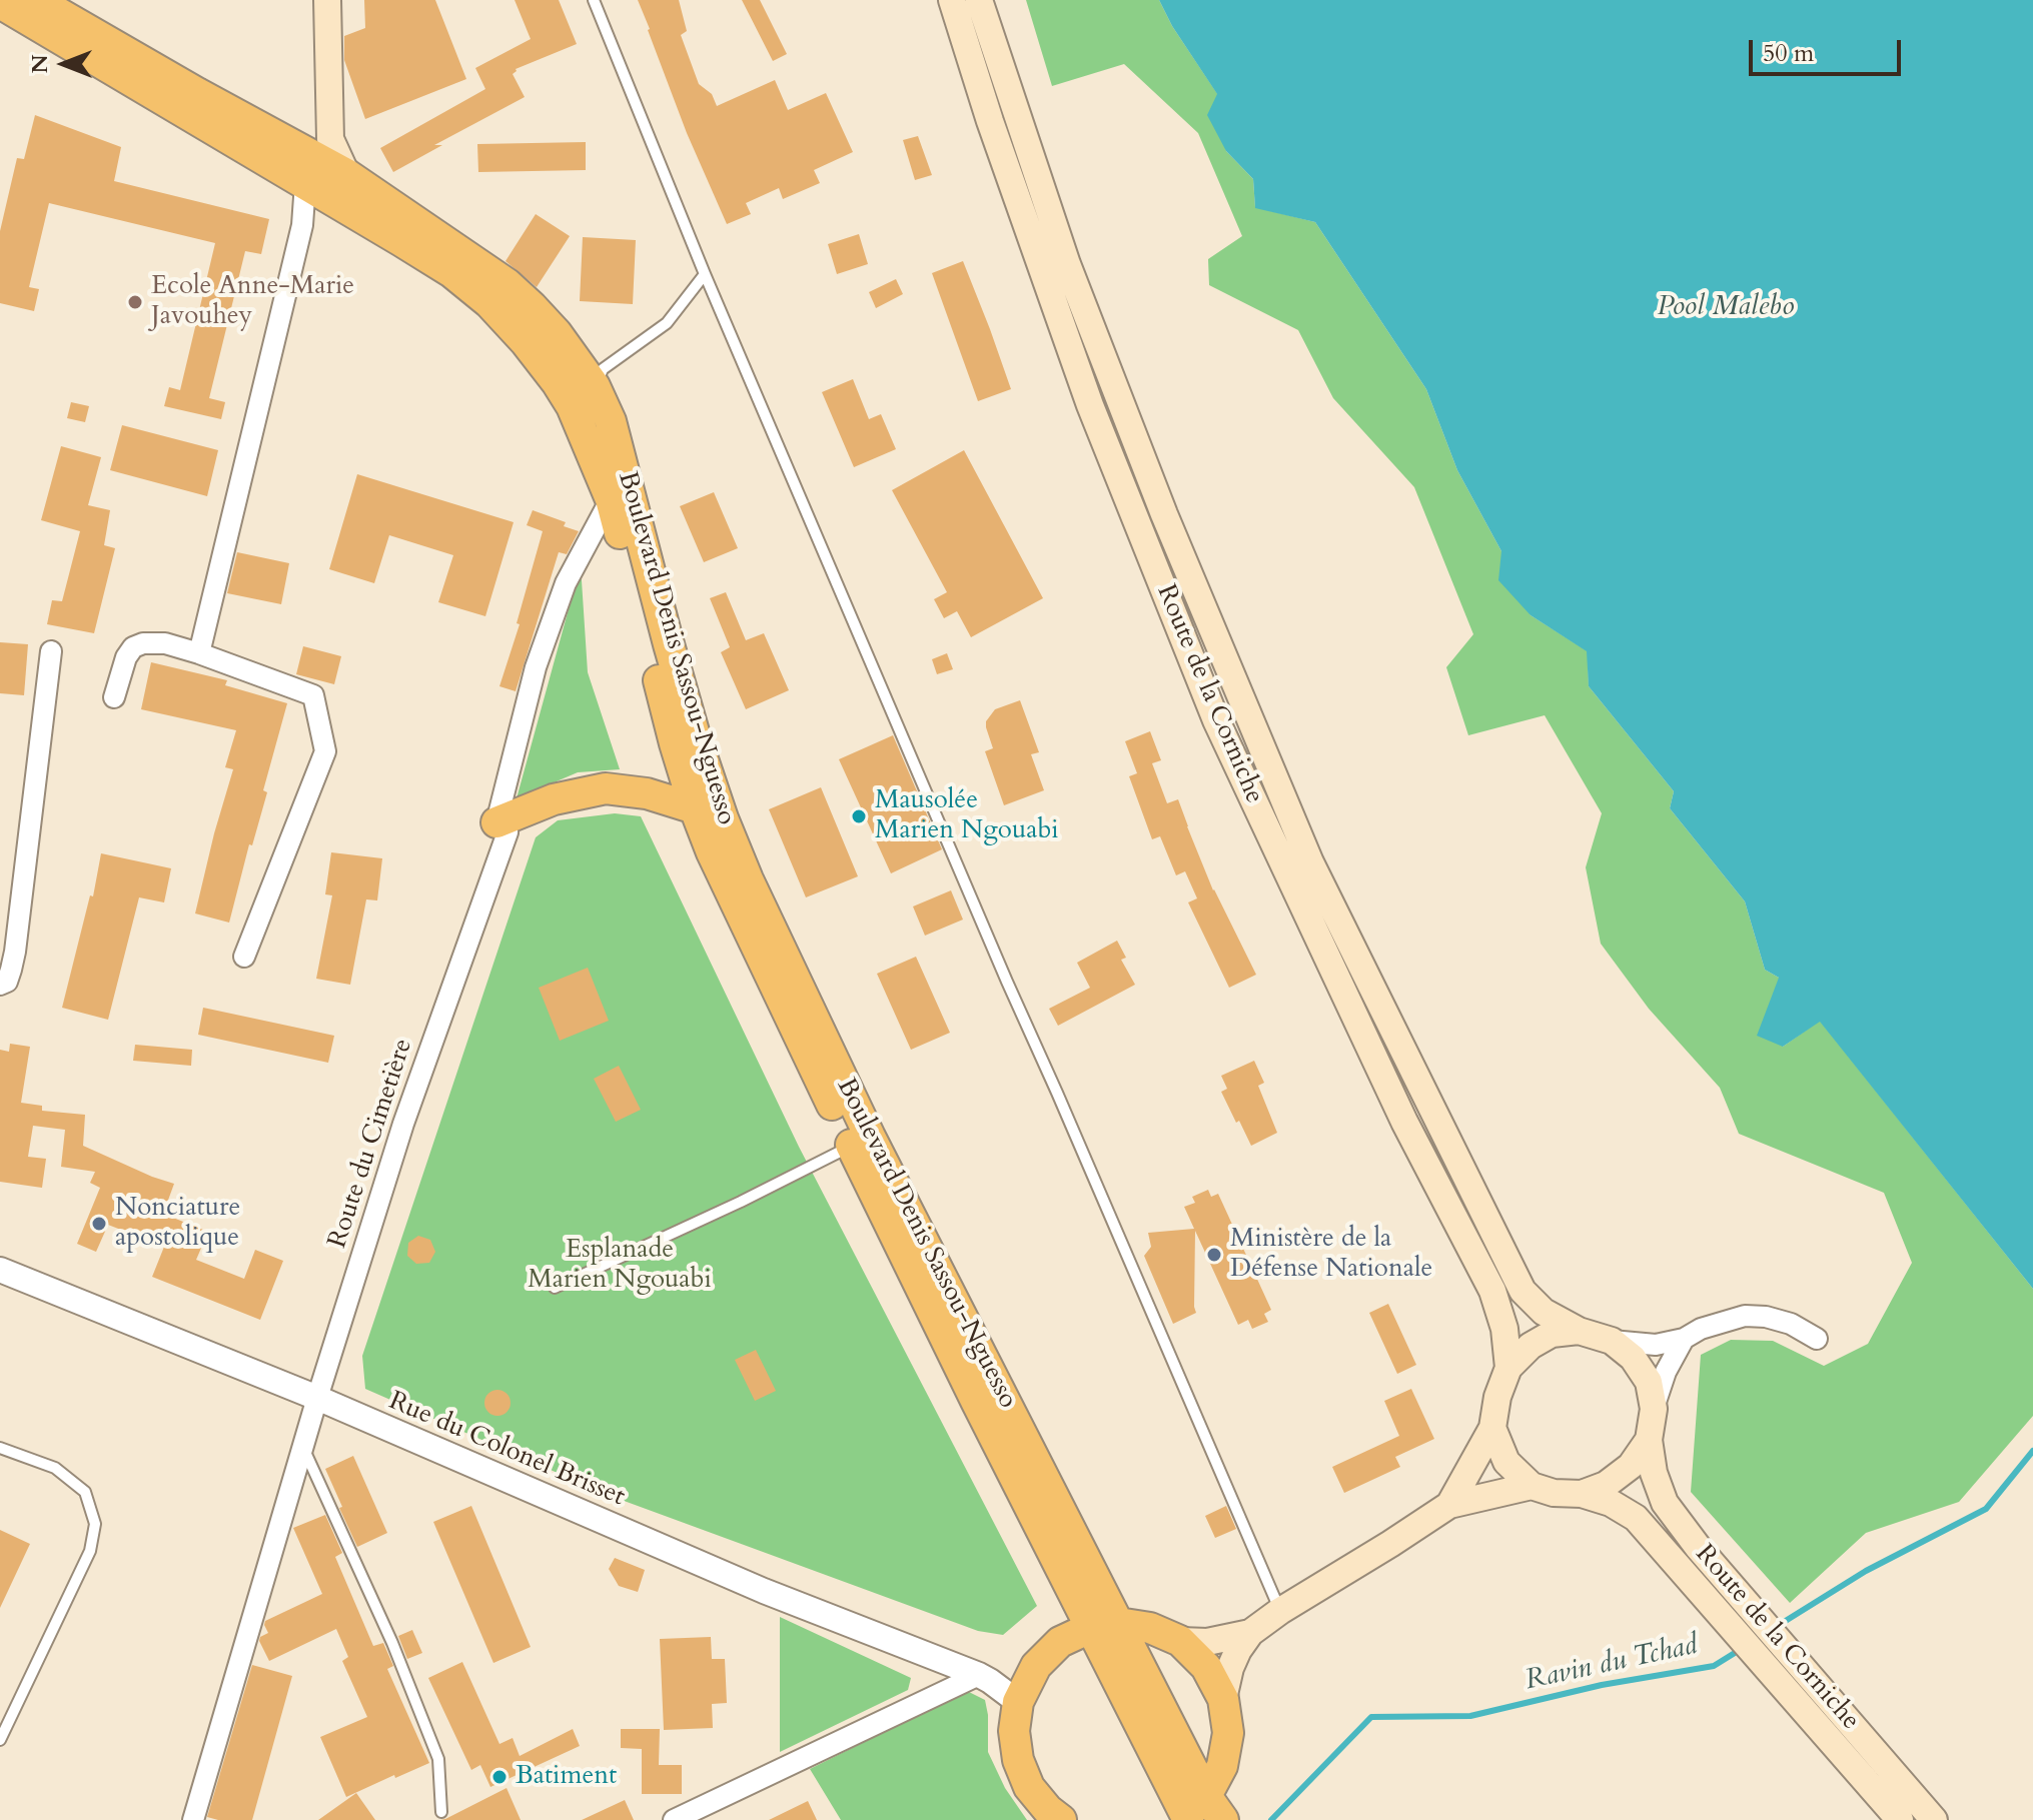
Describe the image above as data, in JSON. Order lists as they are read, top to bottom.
{
  "streets": {
    "main road": ["Boulevard Denis Sassou-Nguesso", "Route de la Corniche"],
    "street": ["Route du Cimetière", "Rue du Colonel Brisset"]
  },
  "crossings": [
    ["Boulevard Denis Sassou-Nguesso", "Route du Cimetière"],
    ["Route du Cimetière", "Rue du Colonel Brisset"]
  ],
  "water": ["Pool Malebo", "Ravin du Tchad"],
  "parks": ["Esplanade Marien Ngouabi"],
  "places": [
    "Ecole Anne-Marie Javouhey",
    "Mausolée Marien Ngouabi",
    "Nonciature apostolique",
    "Ministère de la Défense Nationale",
    "Batiment"
  ],
  "scale_bar": "50 m",
  "north": "left"
}
